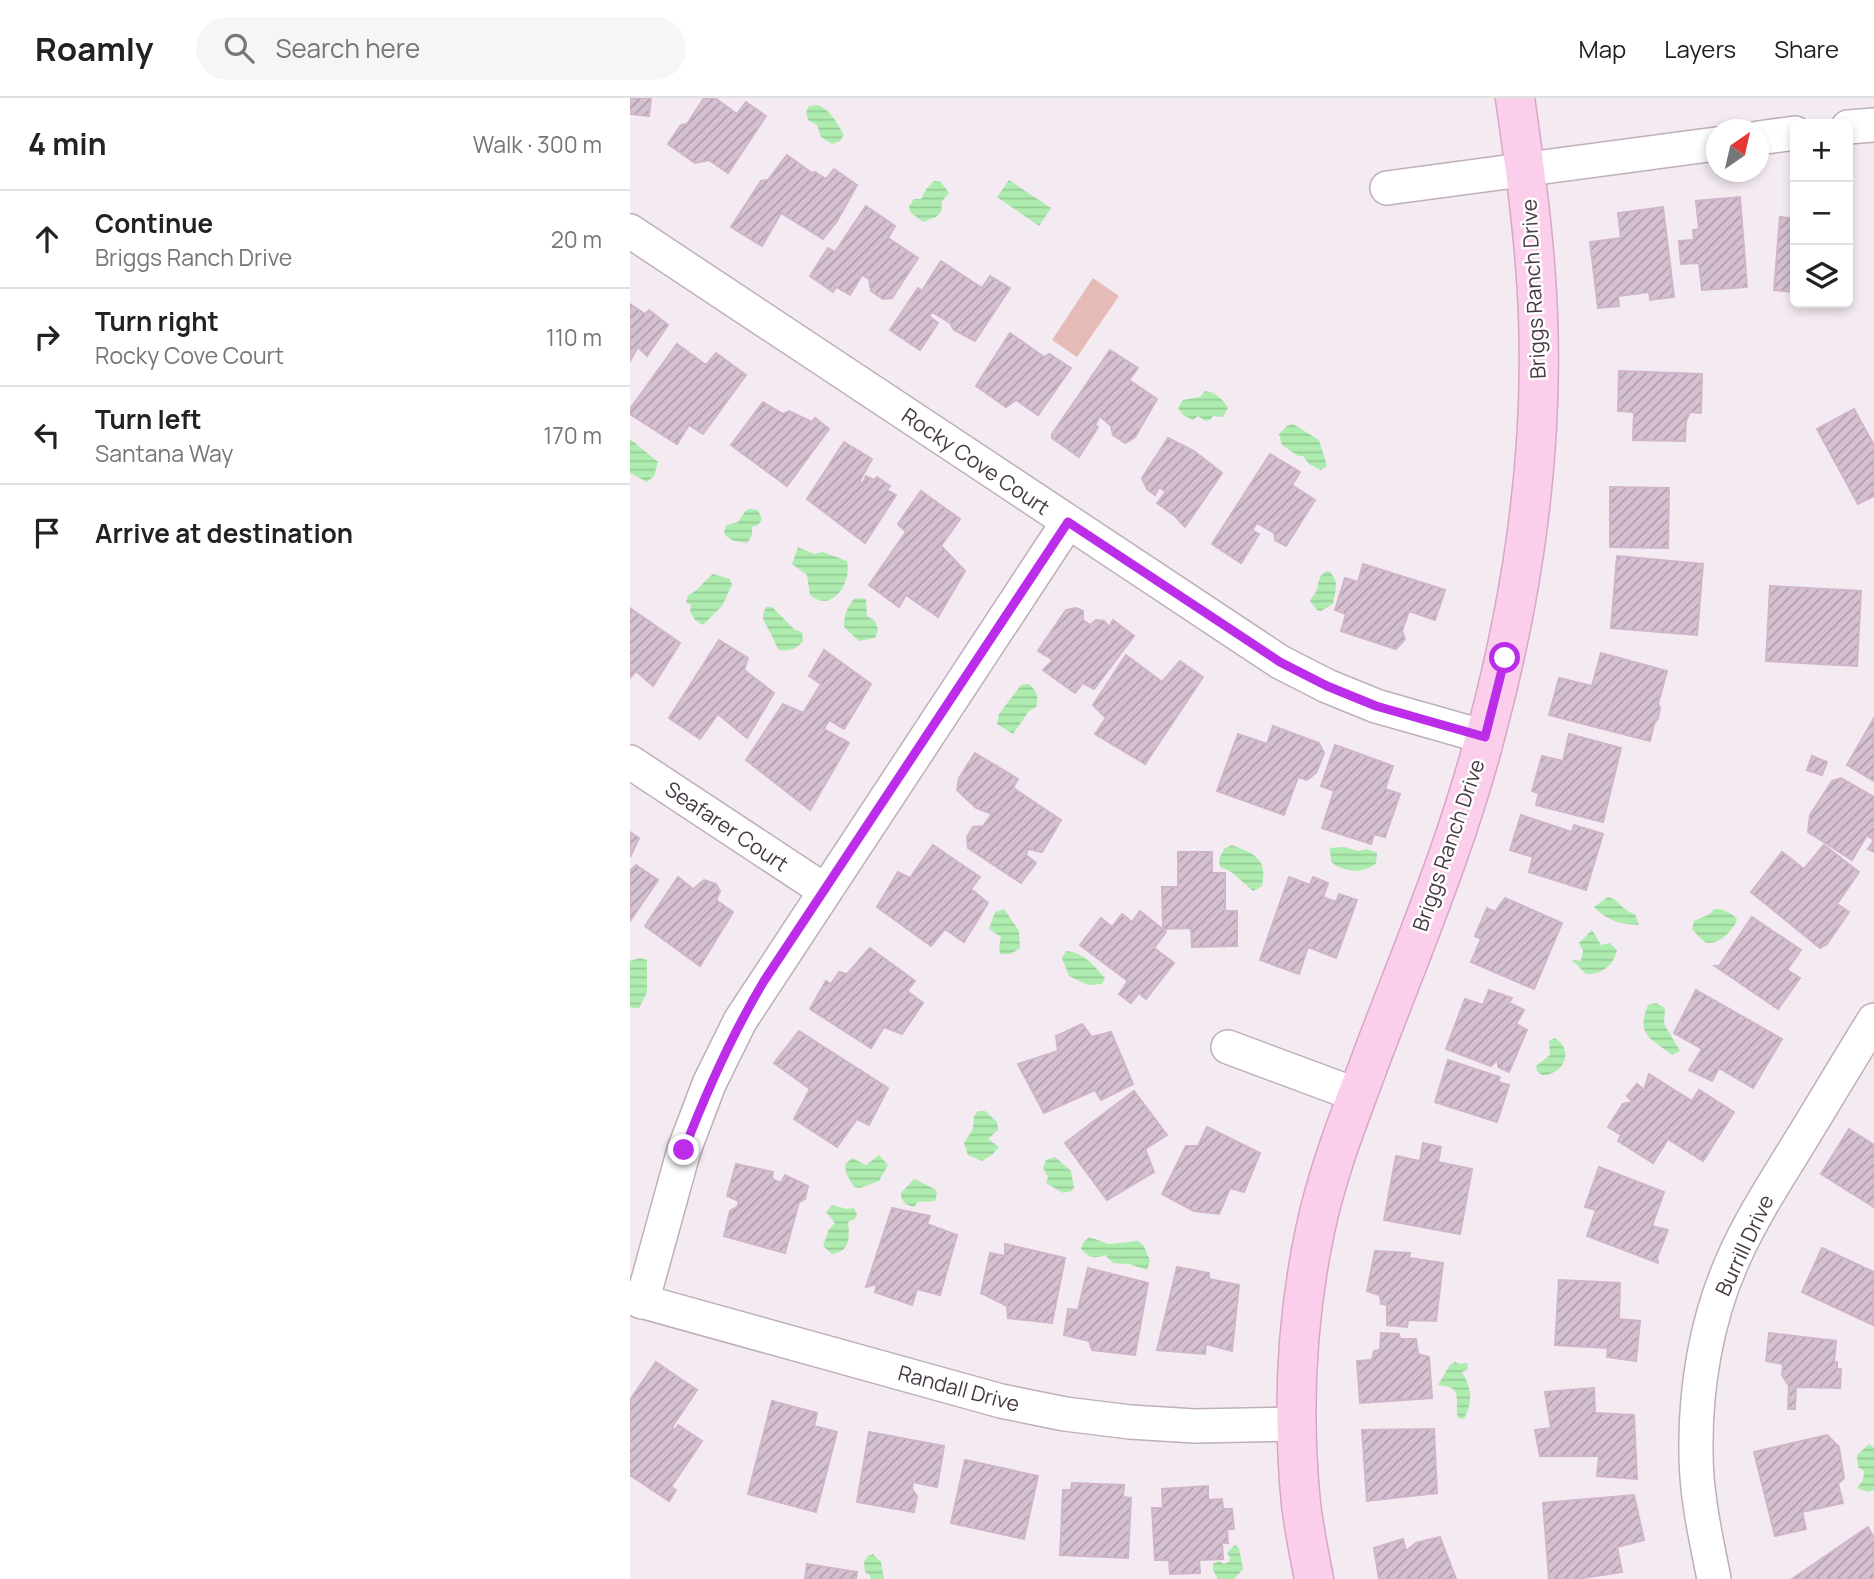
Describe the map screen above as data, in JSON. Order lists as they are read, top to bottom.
{
  "streets": {
    "street": [
      "Briggs Ranch Drive",
      "Rocky Cove Court",
      "Seafarer Court",
      "Burrill Drive",
      "Randall Drive"
    ]
  },
  "crossings": [
    ["Briggs Ranch Drive", "Rocky Cove Court"],
    ["Briggs Ranch Drive", "Randall Drive"]
  ],
  "north": "top right",
  "page": {
    "header": "Roamly",
    "search": "Search here",
    "nav": ["Map", "Layers", "Share"],
    "heading": ["4 min", "Walk · 300 m"],
    "map_buttons": ["+", "−"],
    "list": [
      ["Continue", "Briggs Ranch Drive", "20 m"],
      ["Turn right", "Rocky Cove Court", "110 m"],
      ["Turn left", "Santana Way", "170 m"],
      "Arrive at destination"
    ]
  }
}
